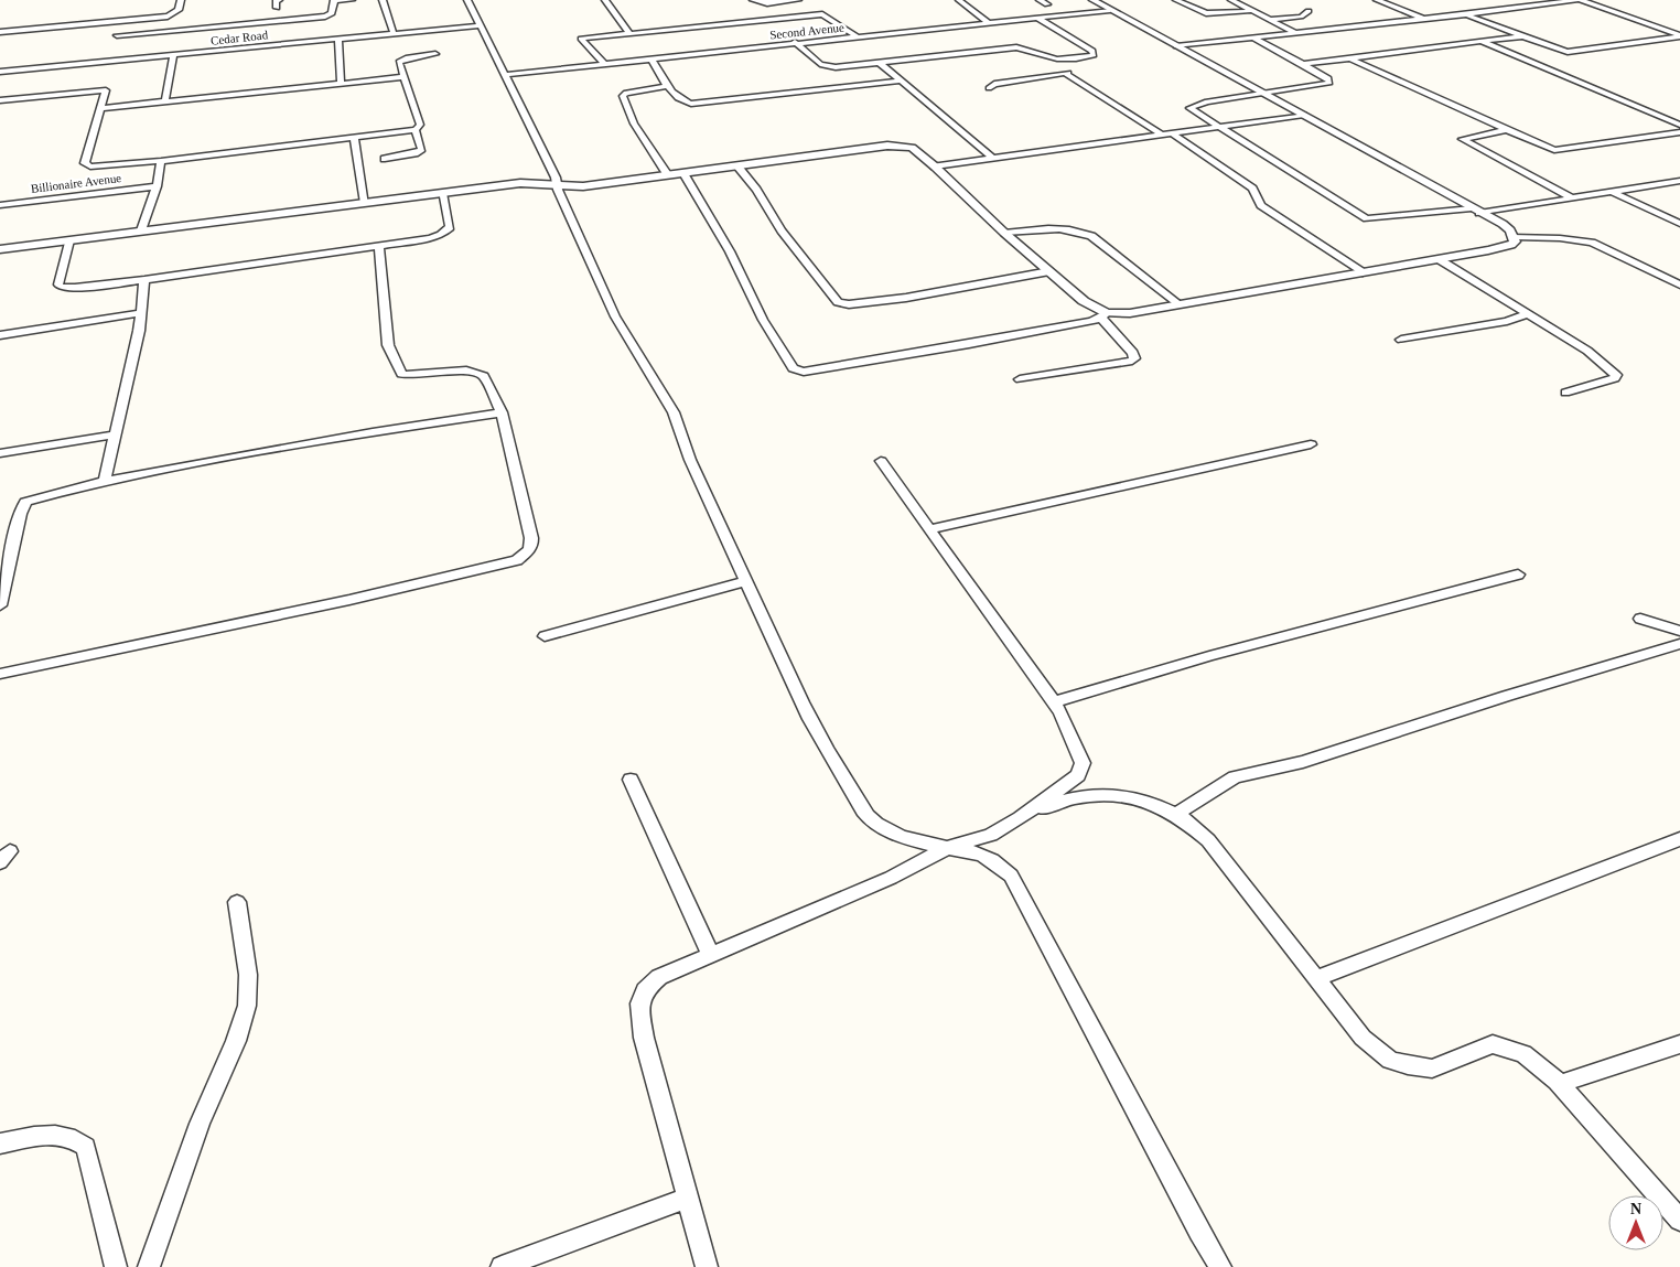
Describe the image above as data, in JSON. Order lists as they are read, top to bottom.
{
  "streets": {
    "street": ["Second Avenue", "Cedar Road", "Billionaire Avenue"]
  },
  "north": "top"
}
